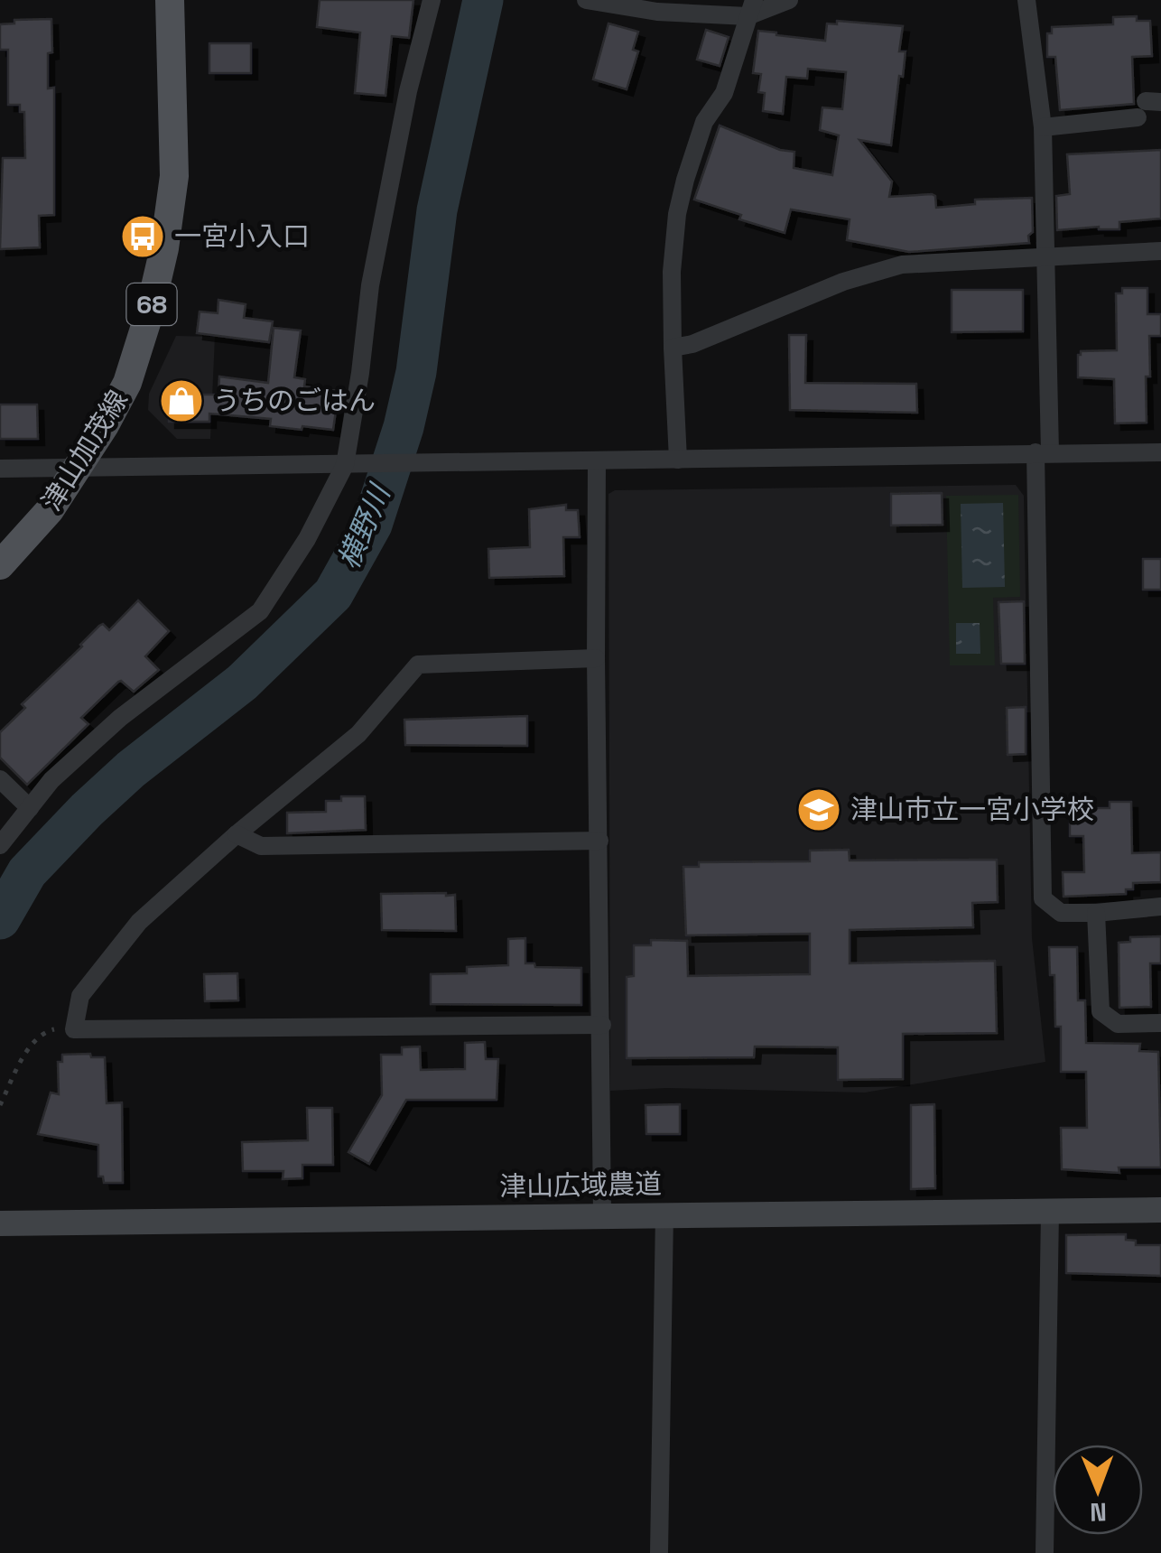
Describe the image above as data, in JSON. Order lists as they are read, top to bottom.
{
  "streets": {
    "main road": ["68", "津山加茂線"],
    "street": ["津山広域農道"]
  },
  "water": ["横野川"],
  "places": {
    "bus stop": ["一宮小入口"],
    "shop": ["うちのごはん"],
    "school or university": ["津山市立一宮小学校"]
  },
  "north": "bottom"
}
